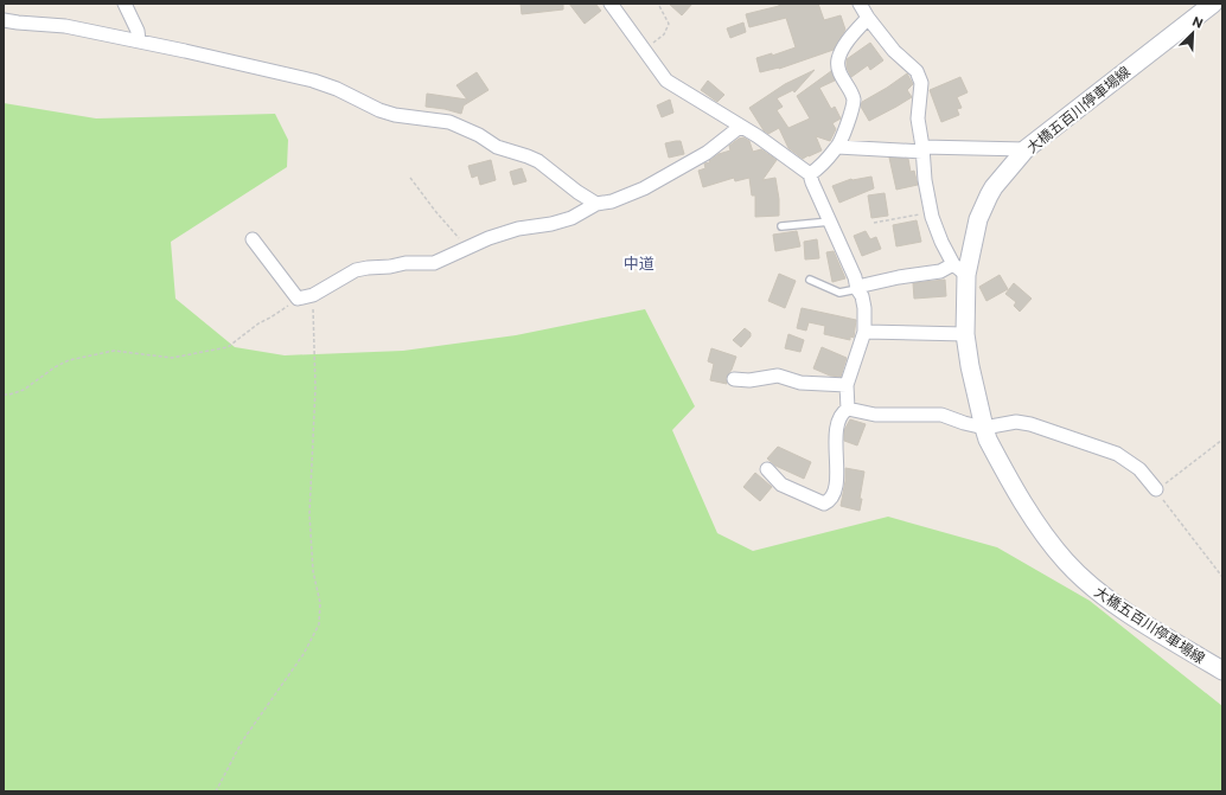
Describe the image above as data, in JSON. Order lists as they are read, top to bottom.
{
  "streets": {
    "main road": ["大橋五百川停車場線"]
  },
  "districts": ["中道"],
  "north": "top right"
}
